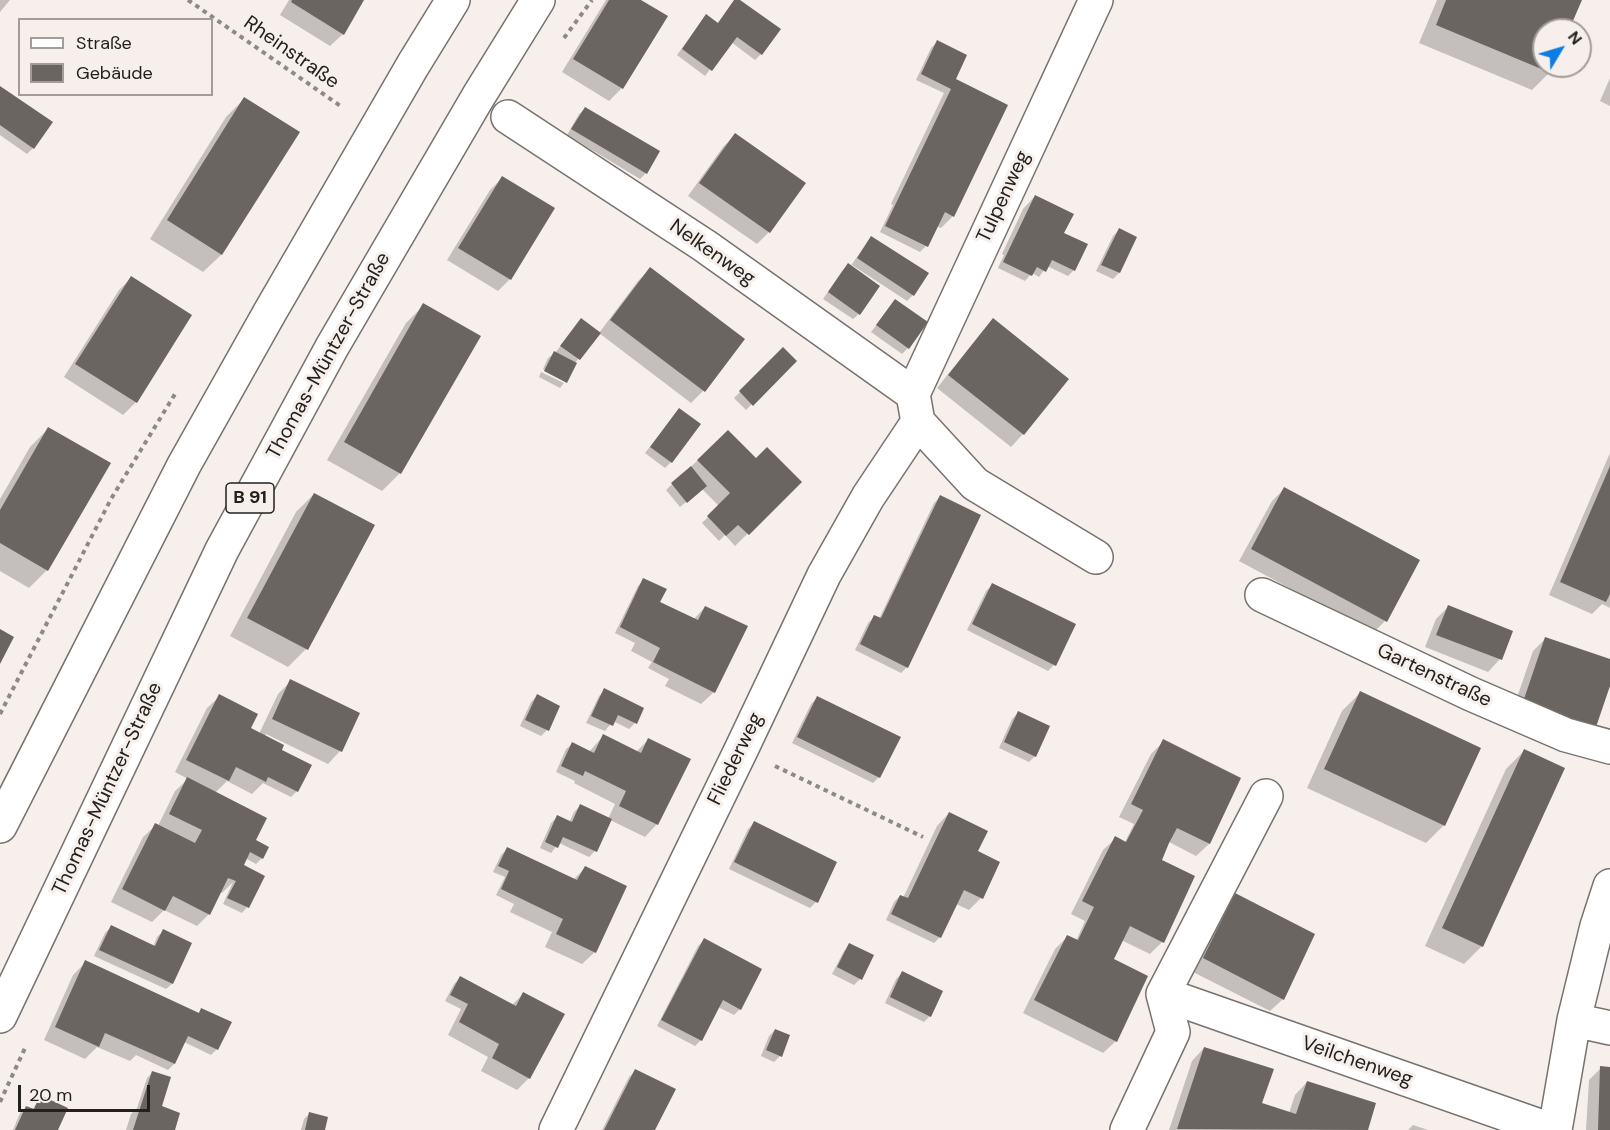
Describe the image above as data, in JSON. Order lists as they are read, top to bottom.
{
  "streets": {
    "street": [
      "Tulpenweg",
      "Nelkenweg",
      "Thomas-Müntzer-Straße",
      "B 91",
      "Gartenstraße",
      "Fliederweg",
      "Veilchenweg"
    ],
    "path": ["Rheinstraße"]
  },
  "crossings": [
    ["Tulpenweg", "Nelkenweg"],
    ["Tulpenweg", "Fliederweg"],
    ["Nelkenweg", "Fliederweg"]
  ],
  "legend": ["Straße", "Gebäude"],
  "scale_bar": "20 m",
  "north": "top right"
}
